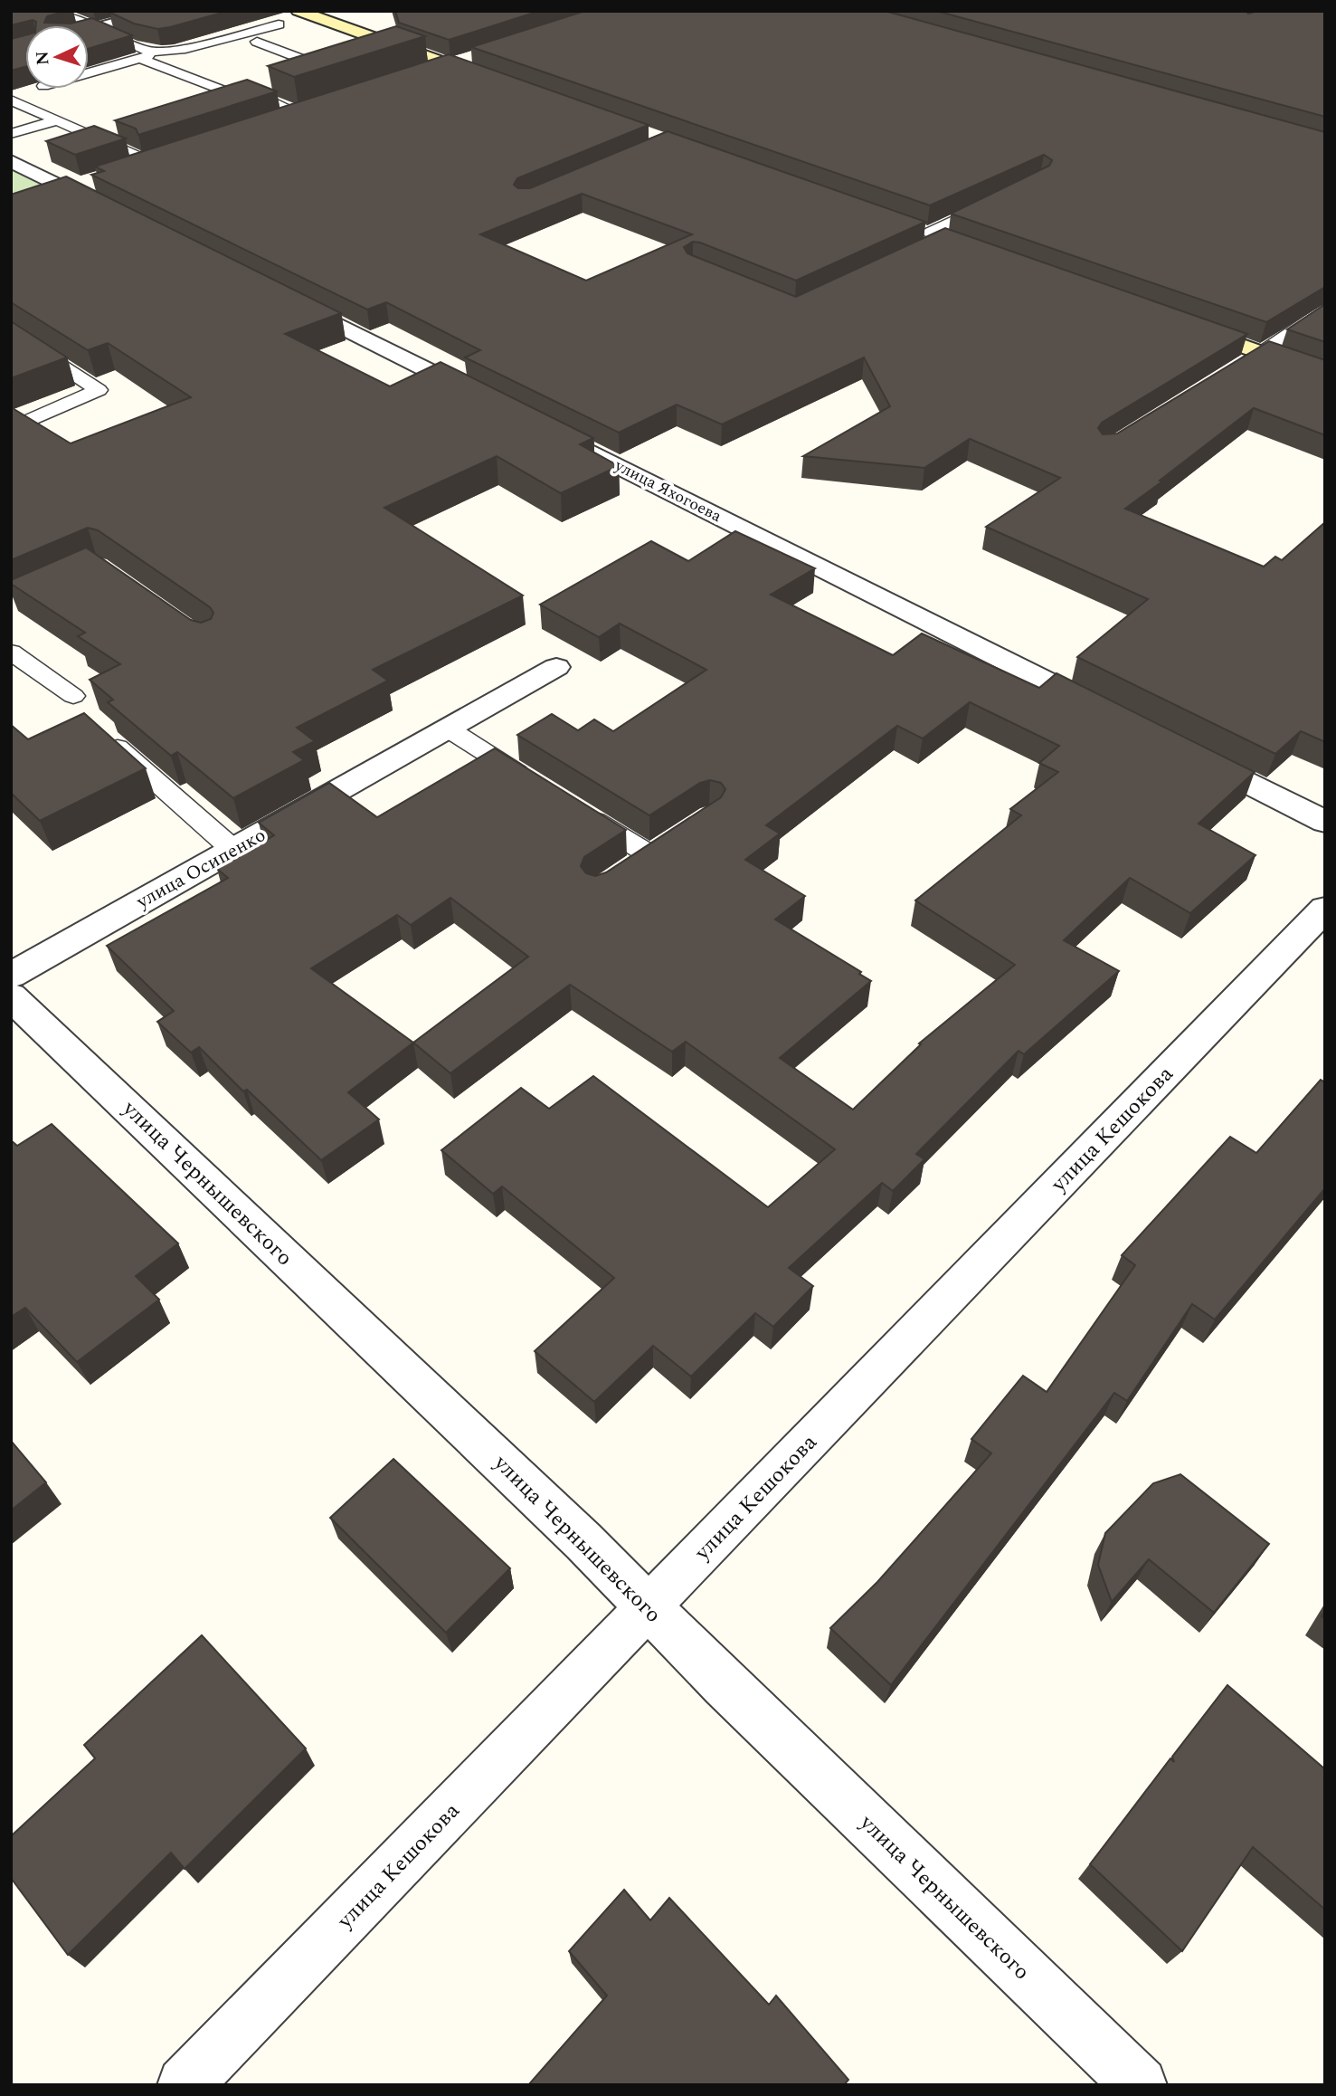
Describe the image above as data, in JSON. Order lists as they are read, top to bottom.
{
  "streets": {
    "street": [
      "улица Яхогоева",
      "улица Осипенко",
      "улица Кешокова",
      "улица Чернышевского"
    ]
  },
  "crossings": [
    ["улица Кешокова", "улица Чернышевского"]
  ],
  "north": "left"
}
